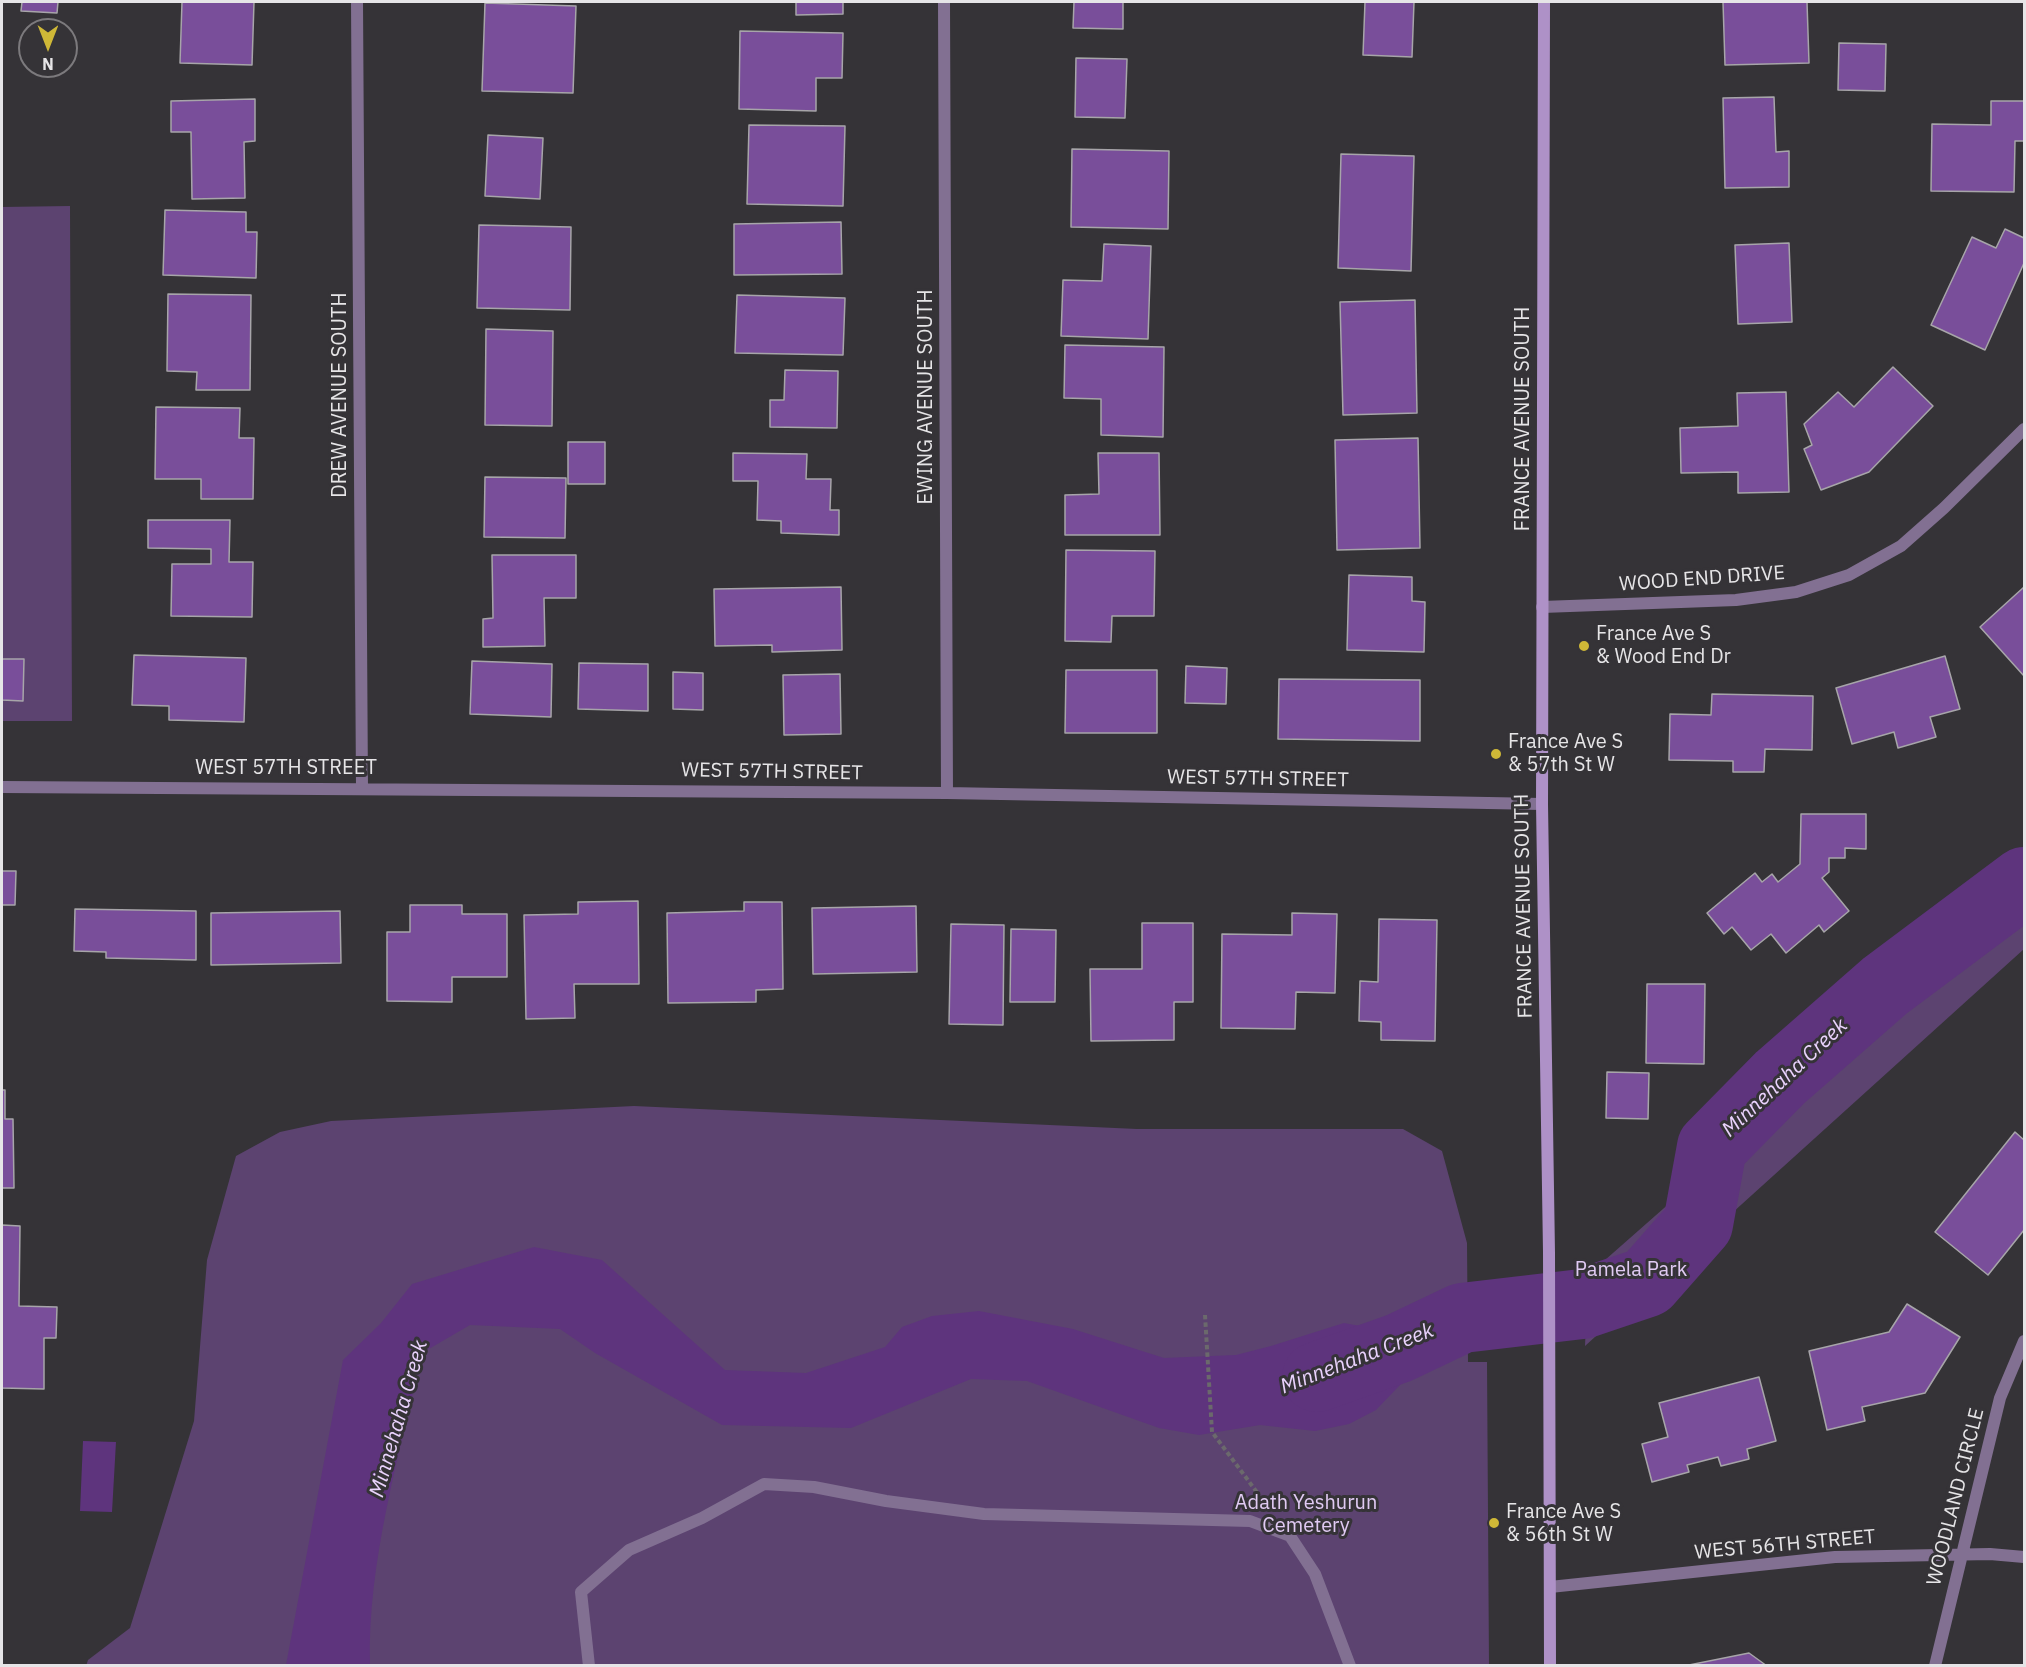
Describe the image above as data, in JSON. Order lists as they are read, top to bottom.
{
  "streets": {
    "main road": ["FRANCE AVENUE SOUTH"],
    "street": [
      "DREW AVENUE SOUTH",
      "EWING AVENUE SOUTH",
      "WOOD END DRIVE",
      "WEST 57TH STREET",
      "WOODLAND CIRCLE",
      "WEST 56TH STREET"
    ]
  },
  "crossings": [
    ["DREW AVENUE SOUTH", "WEST 57TH STREET"],
    ["EWING AVENUE SOUTH", "WEST 57TH STREET"],
    ["FRANCE AVENUE SOUTH", "WOOD END DRIVE"],
    ["FRANCE AVENUE SOUTH", "WEST 57TH STREET"],
    ["FRANCE AVENUE SOUTH", "WEST 56TH STREET"],
    ["WOODLAND CIRCLE", "WEST 56TH STREET"]
  ],
  "water": ["Minnehaha Creek"],
  "parks": ["Pamela Park", "Adath Yeshurun Cemetery"],
  "places": ["France Ave S & Wood End Dr", "France Ave S & 57th St W", "France Ave S & 56th St W"],
  "north": "bottom"
}
